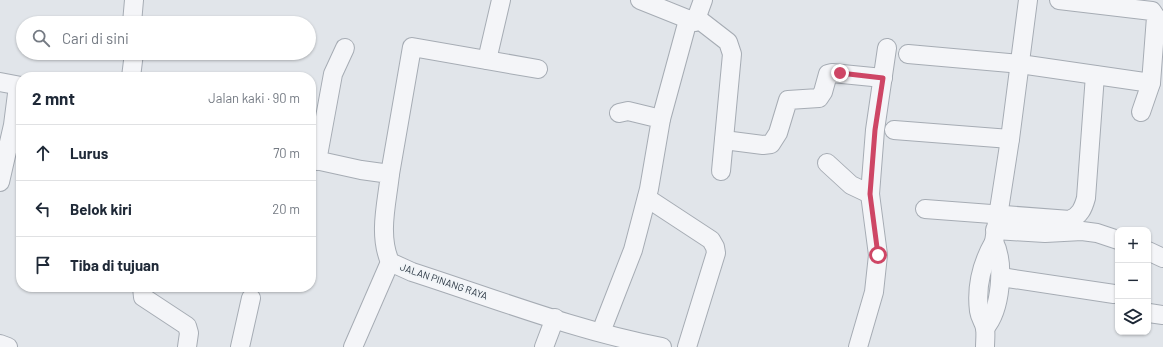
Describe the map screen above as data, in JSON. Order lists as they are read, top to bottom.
{
  "streets": {
    "street": ["JALAN PINANG RAYA"]
  },
  "page": {
    "search": "Cari di sini",
    "heading": ["2 mnt", "Jalan kaki · 90 m"],
    "list": [
      ["Lurus", "70 m"],
      ["Belok kiri", "20 m"],
      "Tiba di tujuan"
    ],
    "map_buttons": ["+", "−"]
  }
}
